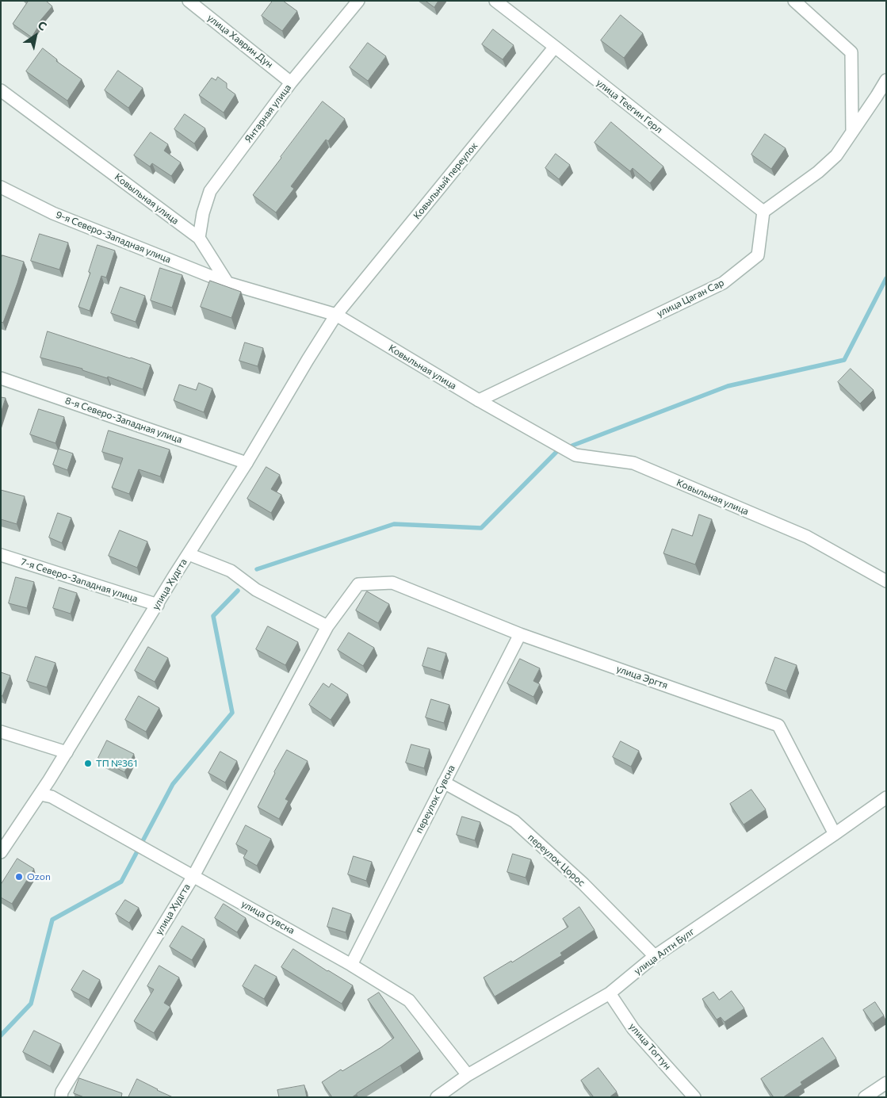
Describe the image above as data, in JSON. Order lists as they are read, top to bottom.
{
  "streets": {
    "street": [
      "улица Хаврин Дун",
      "улица Теегин Герл",
      "Янтарная улица",
      "Ковыльный переулок",
      "Ковыльная улица",
      "9-я Северо-Западная улица",
      "улица Цаган Сар",
      "8-я Северо-Западная улица",
      "7-я Северо-Западная улица",
      "улица Худгта",
      "улица Эргтя",
      "переулок Сувсна",
      "переулок Цорос",
      "улица Сувсна",
      "улица Алтн Булг",
      "улица Тогтун"
    ]
  },
  "crossings": [
    ["улица Хаврин Дун", "Янтарная улица"],
    ["улица Теегин Герл", "Ковыльный переулок"],
    ["улица Теегин Герл", "улица Цаган Сар"],
    ["Янтарная улица", "Ковыльная улица"],
    ["Ковыльный переулок", "Ковыльная улица"],
    ["Ковыльный переулок", "улица Худгта"],
    ["Ковыльная улица", "9-я Северо-Западная улица"],
    ["Ковыльная улица", "улица Цаган Сар"],
    ["Ковыльная улица", "улица Худгта"],
    ["8-я Северо-Западная улица", "улица Худгта"],
    ["7-я Северо-Западная улица", "улица Худгта"],
    ["улица Худгта", "улица Эргтя"],
    ["улица Худгта", "улица Сувсна"],
    ["улица Эргтя", "переулок Сувсна"],
    ["улица Эргтя", "улица Алтн Булг"],
    ["переулок Сувсна", "переулок Цорос"],
    ["переулок Сувсна", "улица Сувсна"],
    ["переулок Цорос", "улица Алтн Булг"],
    ["улица Сувсна", "улица Алтн Булг"],
    ["улица Алтн Булг", "улица Тогтун"]
  ],
  "places": ["ТП №361", "Ozon"],
  "north": "top right"
}
